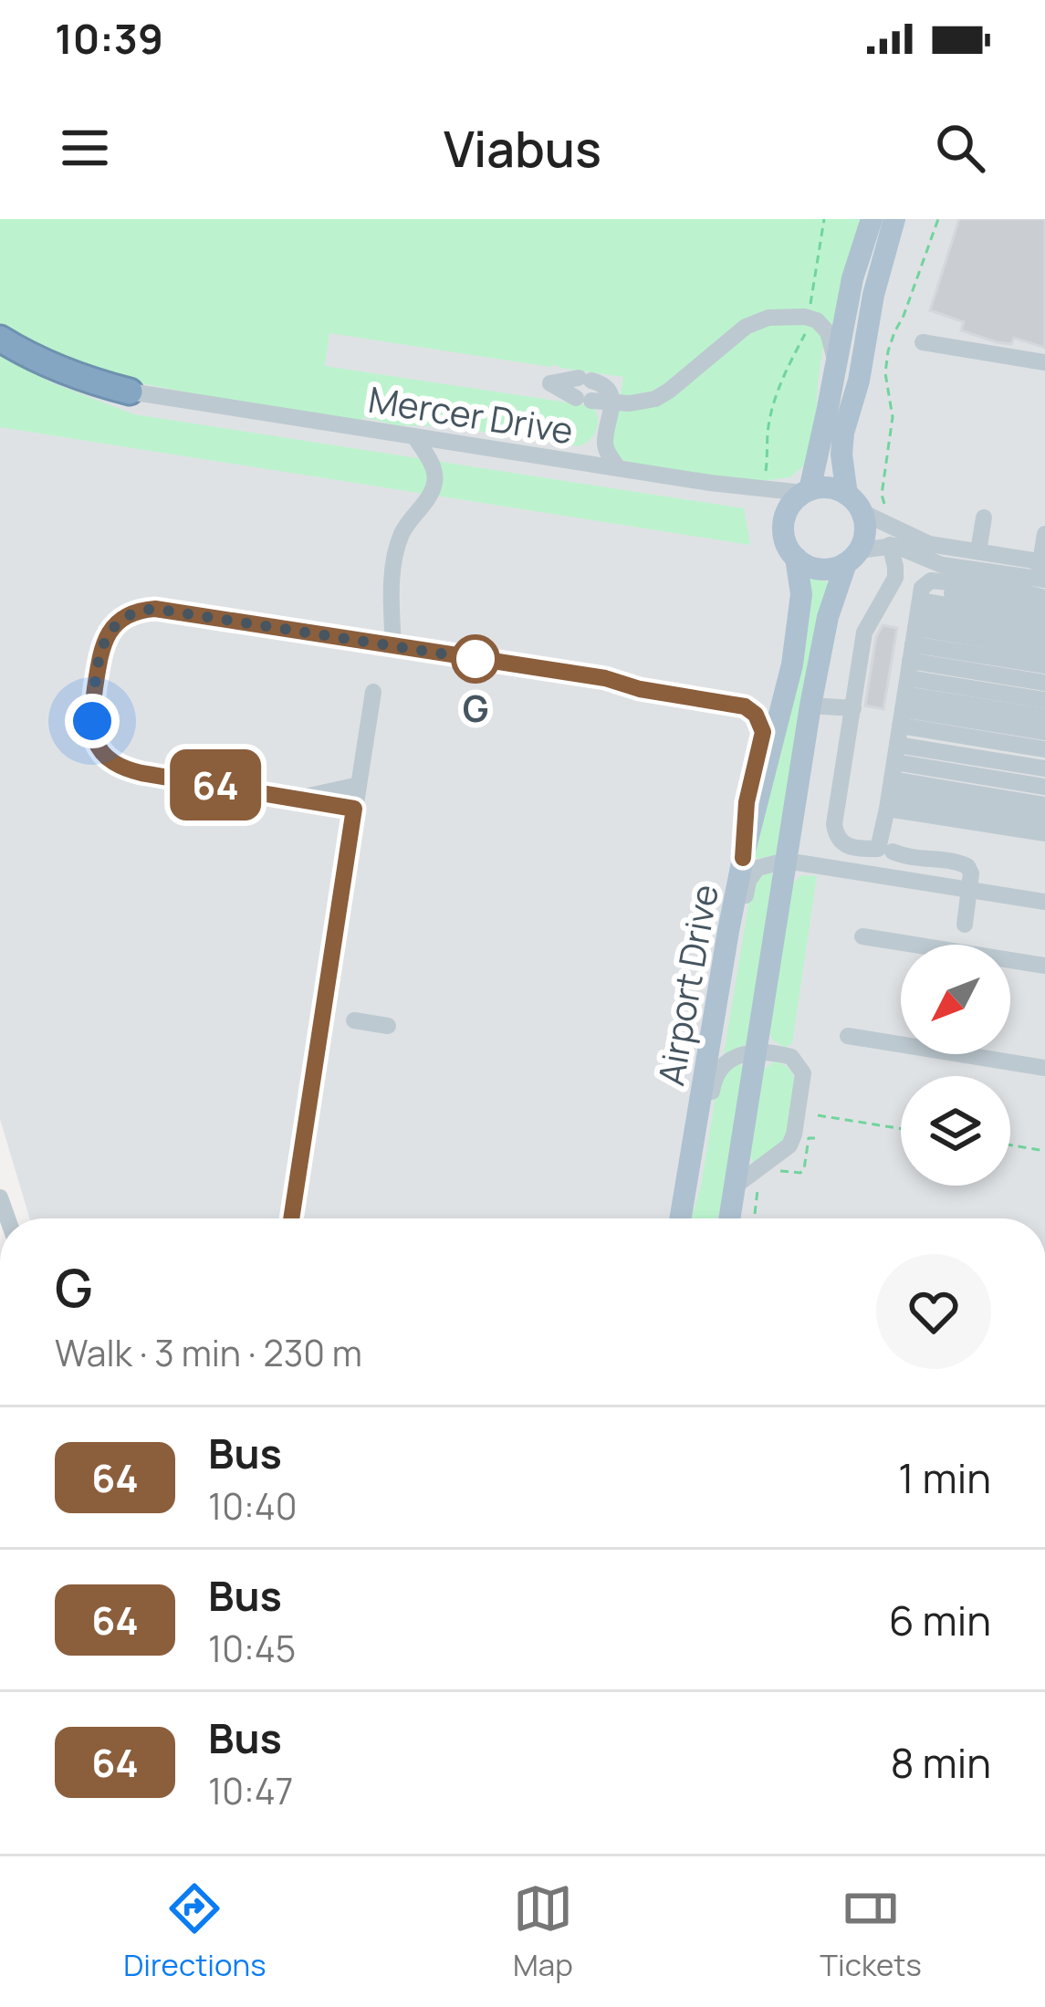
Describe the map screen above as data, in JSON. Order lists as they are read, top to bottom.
{
  "streets": {
    "main road": ["Airport Drive"],
    "street": ["Mercer Drive"]
  },
  "crossings": [
    ["Mercer Drive", "Airport Drive"]
  ],
  "places": ["G"],
  "lines": ["bus line 64"],
  "north": "bottom left",
  "page": {
    "status": "10:39",
    "header": "Viabus",
    "on_map": "64",
    "heading": ["G", "Walk · 3 min · 230 m"],
    "list": [
      {
        "mark": "64",
        "name": "Bus",
        "note": "10:40",
        "value": "1 min"
      },
      {
        "mark": "64",
        "name": "Bus",
        "note": "10:45",
        "value": "6 min"
      },
      {
        "mark": "64",
        "name": "Bus",
        "note": "10:47",
        "value": "8 min"
      }
    ],
    "tabs": ["Directions", "Map", "Tickets"]
  }
}
